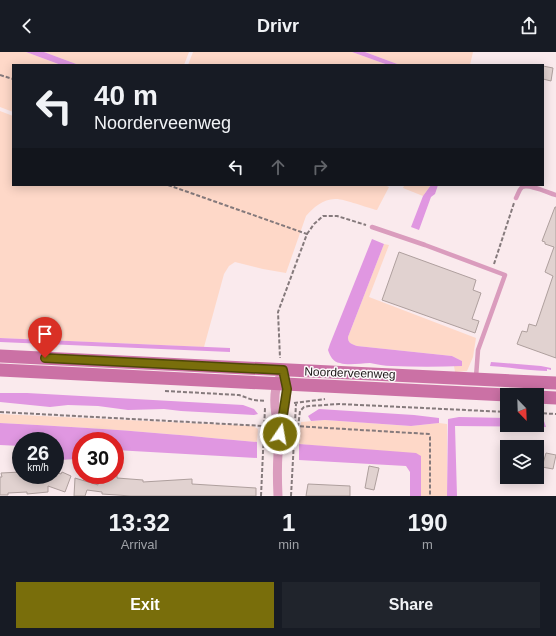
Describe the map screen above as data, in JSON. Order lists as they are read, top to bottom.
{
  "streets": {
    "street": ["Noorderveenweg"]
  },
  "north": "bottom right",
  "page": {
    "header": "Drivr",
    "turn": ["40 m", "Noorderveenweg"],
    "speed": "26 km/h",
    "limit": "30",
    "eta": [
      "13:32",
      "Arrival",
      "1",
      "min",
      "190",
      "m"
    ],
    "buttons": ["Exit", "Share"]
  }
}
